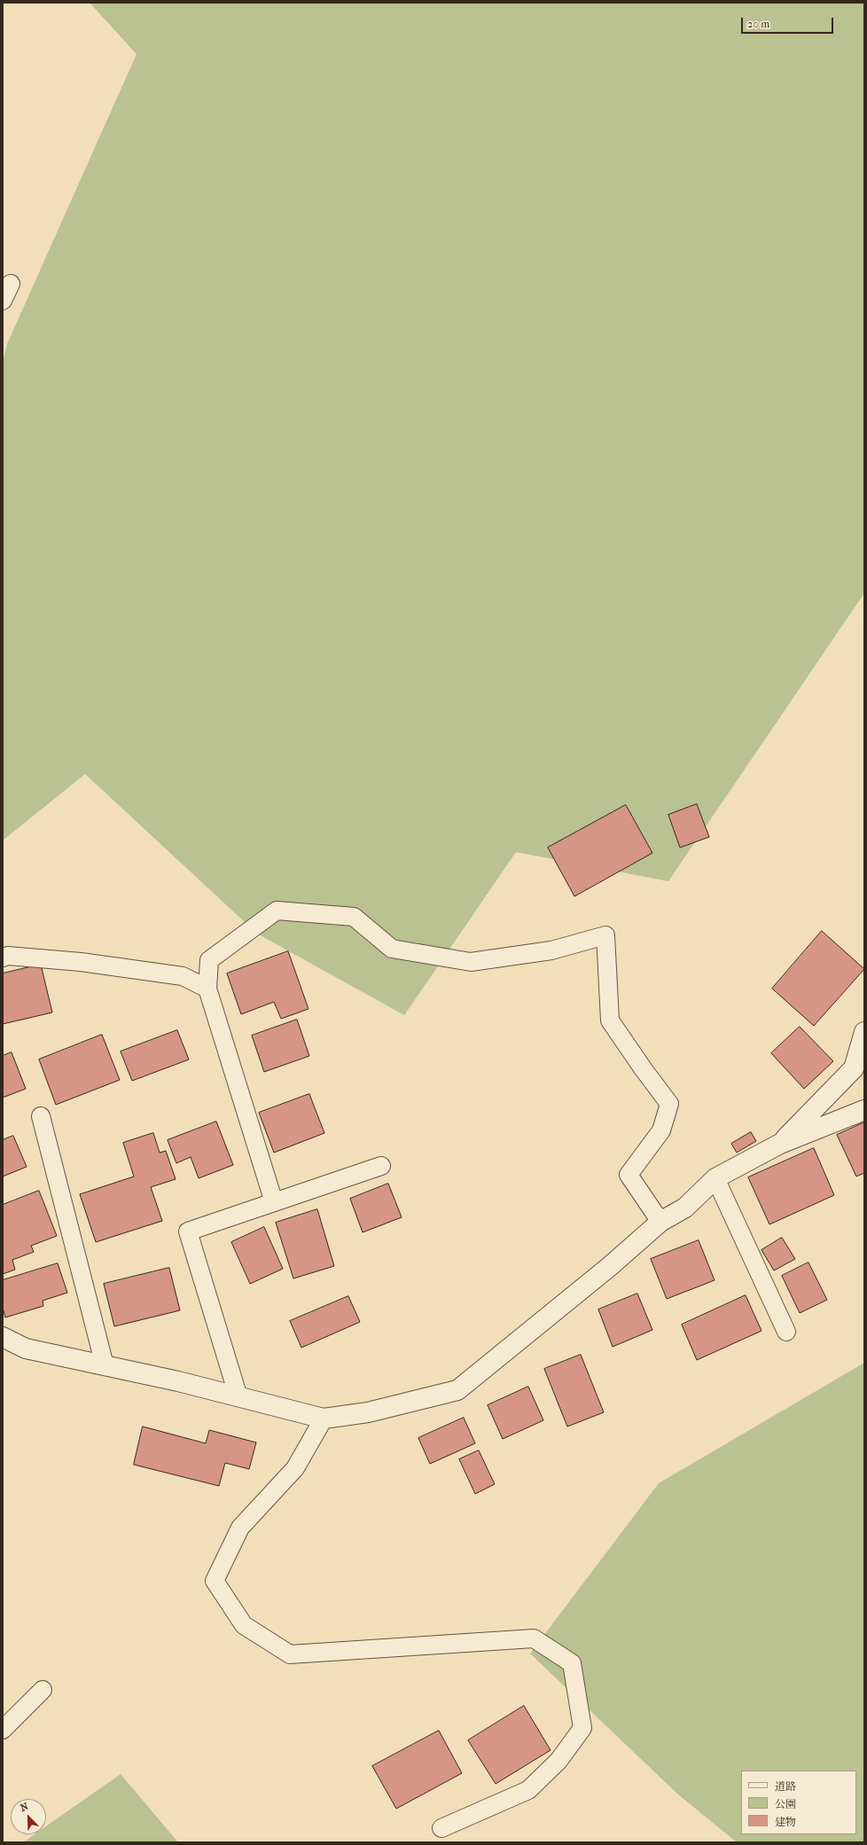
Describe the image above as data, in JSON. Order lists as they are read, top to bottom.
{
  "legend": ["道路", "公園", "建物"],
  "scale_bar": "20 m",
  "north": "top left"
}
